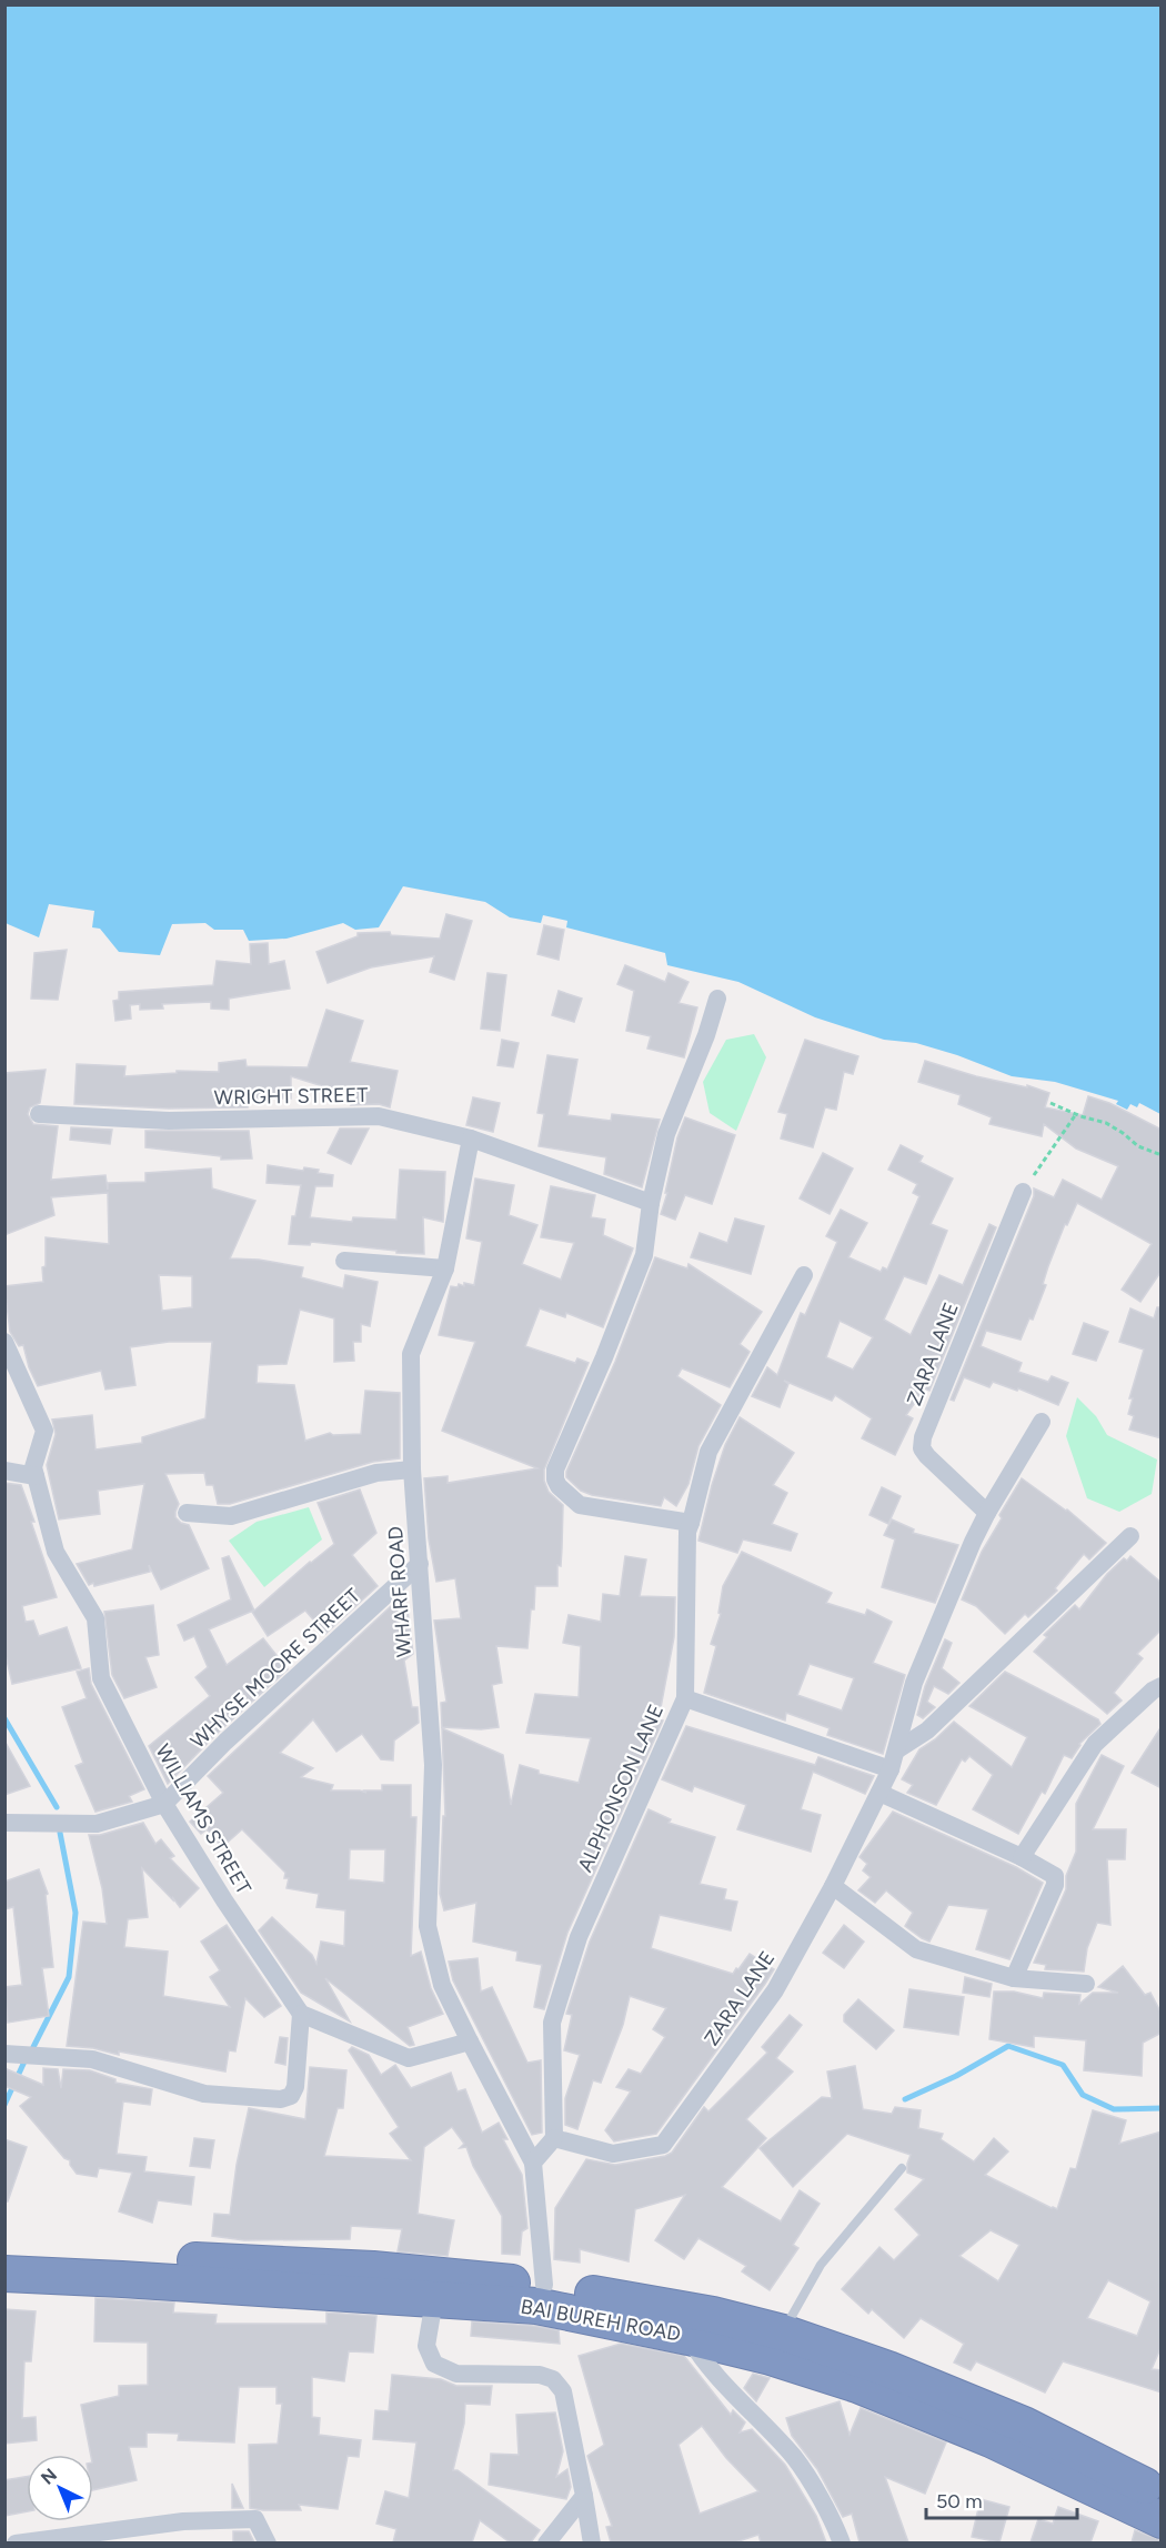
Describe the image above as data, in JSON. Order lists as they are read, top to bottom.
{
  "streets": {
    "highway": ["BAI BUREH ROAD"],
    "street": [
      "WRIGHT STREET",
      "ZARA LANE",
      "WHARF ROAD",
      "WHYSE MOORE STREET",
      "ALPHONSON LANE",
      "WILLIAMS STREET"
    ]
  },
  "crossings": [
    ["WRIGHT STREET", "WHARF ROAD"],
    ["ZARA LANE", "ALPHONSON LANE"],
    ["WHARF ROAD", "WHYSE MOORE STREET"],
    ["WHYSE MOORE STREET", "WILLIAMS STREET"]
  ],
  "scale_bar": "50 m",
  "north": "top left"
}
